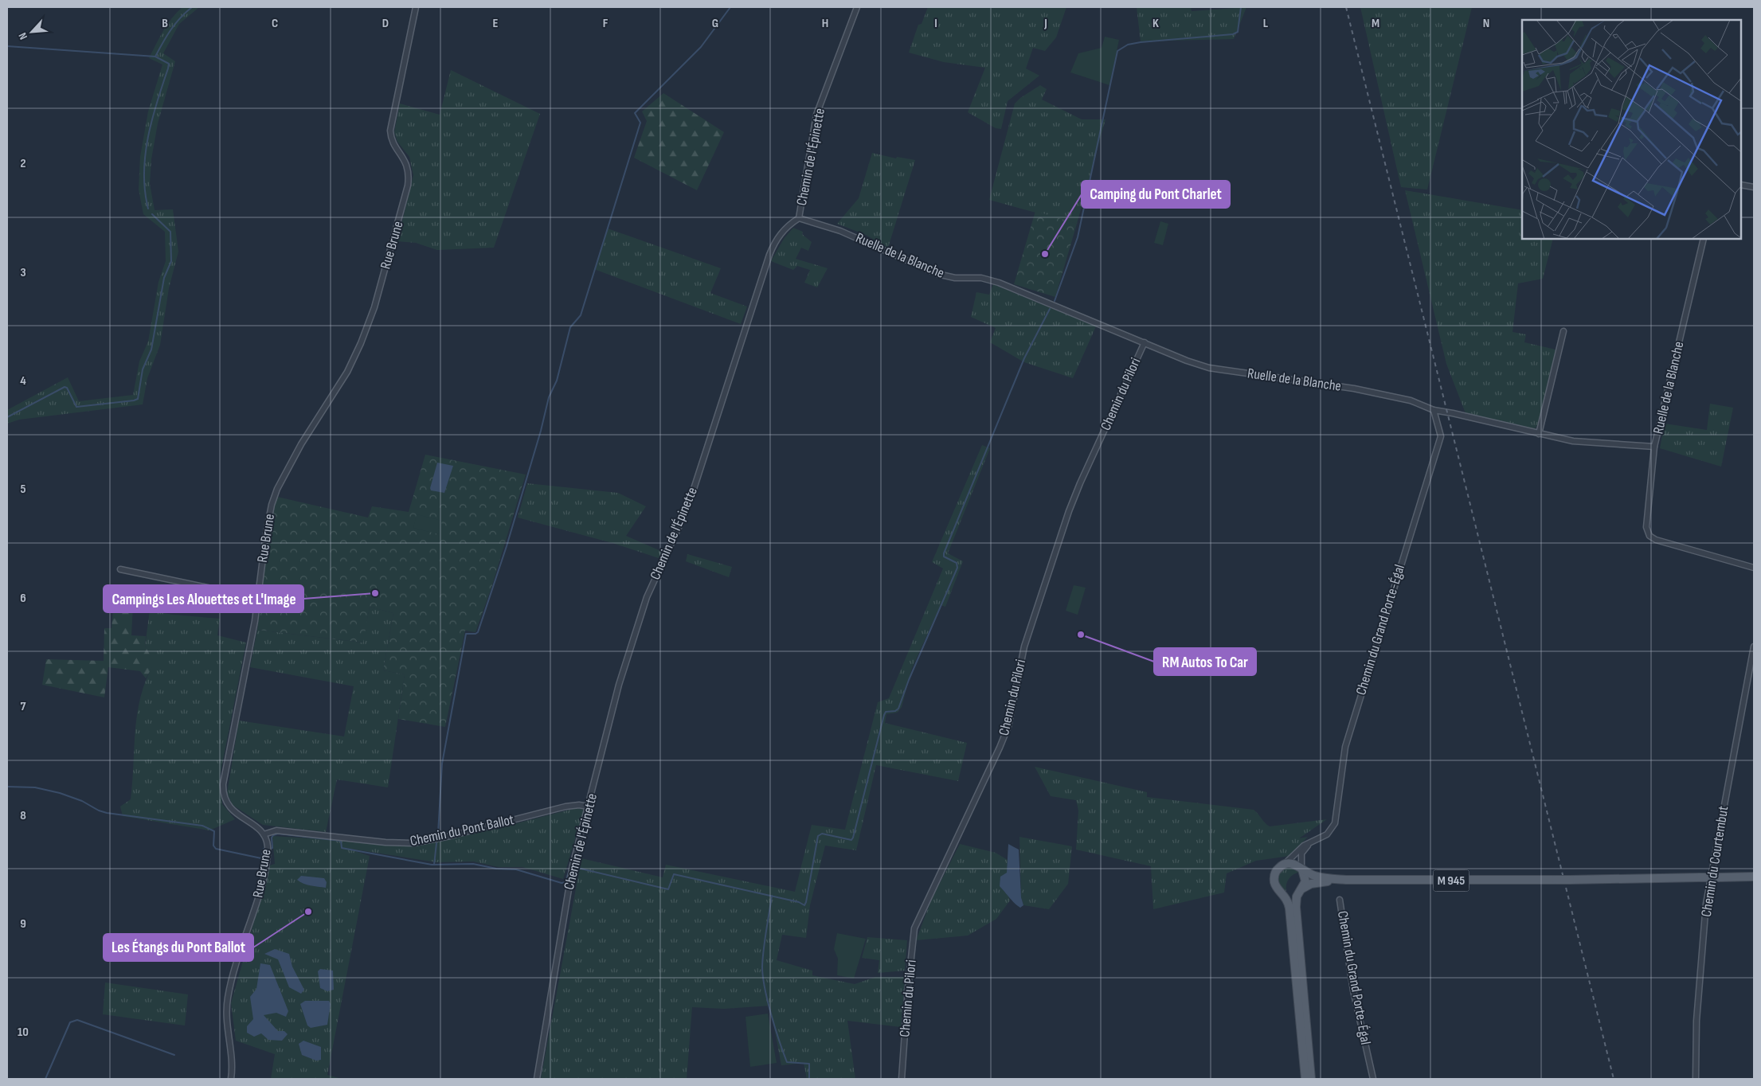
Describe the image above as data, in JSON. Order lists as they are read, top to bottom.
{
  "streets": {
    "main road": ["M 945"],
    "street": [
      "Chemin de l'Épinette",
      "Rue Brune",
      "Ruelle de la Blanche",
      "Chemin du Pilori",
      "Chemin du Grand Porte-Égal",
      "Chemin du Pont Ballot",
      "Chemin du Courtembut"
    ]
  },
  "crossings": [
    ["Chemin de l'Épinette", "Ruelle de la Blanche"],
    ["Chemin de l'Épinette", "Chemin du Pont Ballot"],
    ["Rue Brune", "Chemin du Pont Ballot"],
    ["Ruelle de la Blanche", "Chemin du Pilori"],
    ["Ruelle de la Blanche", "Chemin du Grand Porte-Égal"],
    ["Chemin du Grand Porte-Égal", "M 945"]
  ],
  "places": [
    "Camping du Pont Charlet",
    "Campings Les Alouettes et L'Image",
    "RM Autos To Car",
    "Les Étangs du Pont Ballot"
  ],
  "north": "bottom left",
  "grid": {
    "columns": [
      "B",
      "C",
      "D",
      "E",
      "F",
      "G",
      "H",
      "I",
      "J",
      "K",
      "L",
      "M",
      "N"
    ],
    "rows": [
      "2",
      "3",
      "4",
      "5",
      "6",
      "7",
      "8",
      "9",
      "10"
    ]
  }
}
